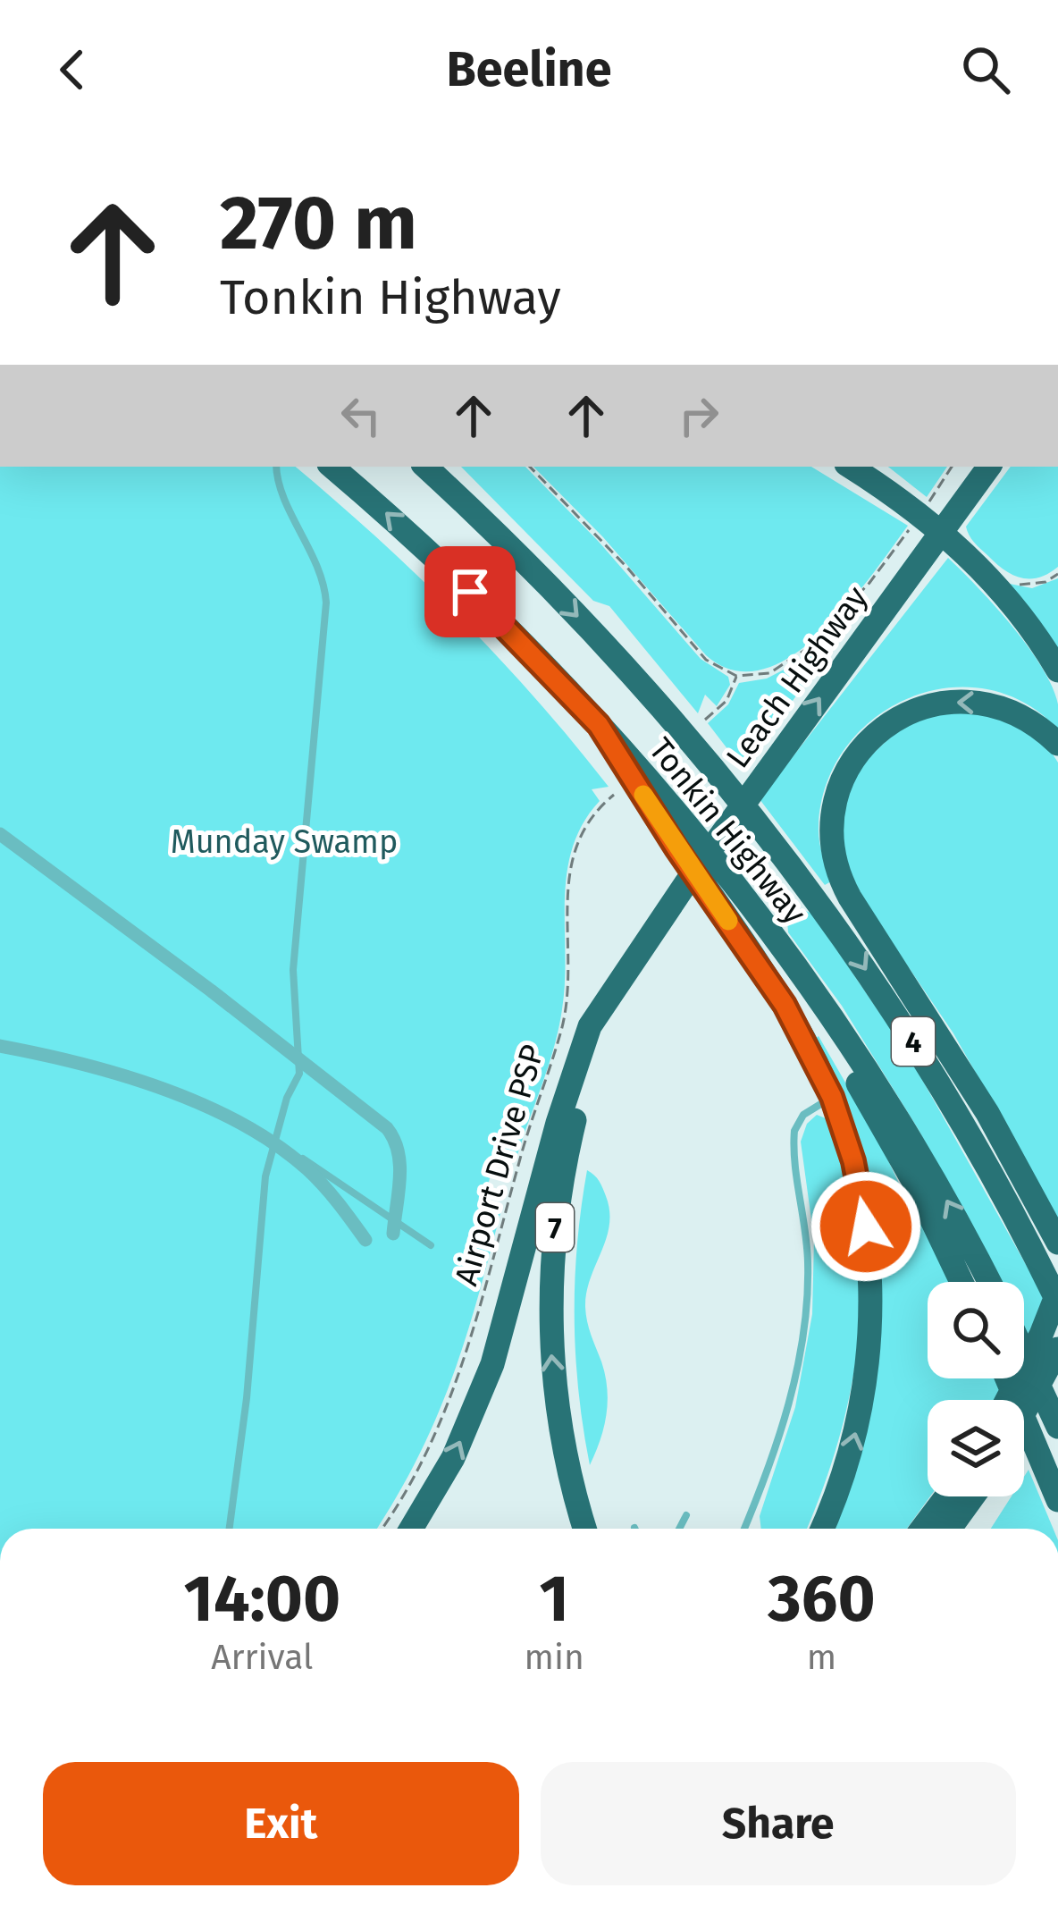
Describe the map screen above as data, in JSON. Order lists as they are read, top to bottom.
{
  "streets": {
    "highway": [
      "Leach Highway",
      "Tonkin Highway",
      "4",
      "7"
    ],
    "path": ["Airport Drive PSP"]
  },
  "crossings": [
    ["Leach Highway", "7"]
  ],
  "one_way": ["Leach Highway"],
  "parks": ["Munday Swamp"],
  "page": {
    "header": "Beeline",
    "turn": ["270 m", "Tonkin Highway"],
    "eta": [
      "14:00",
      "Arrival",
      "1",
      "min",
      "360",
      "m"
    ],
    "buttons": ["Exit", "Share"]
  }
}
